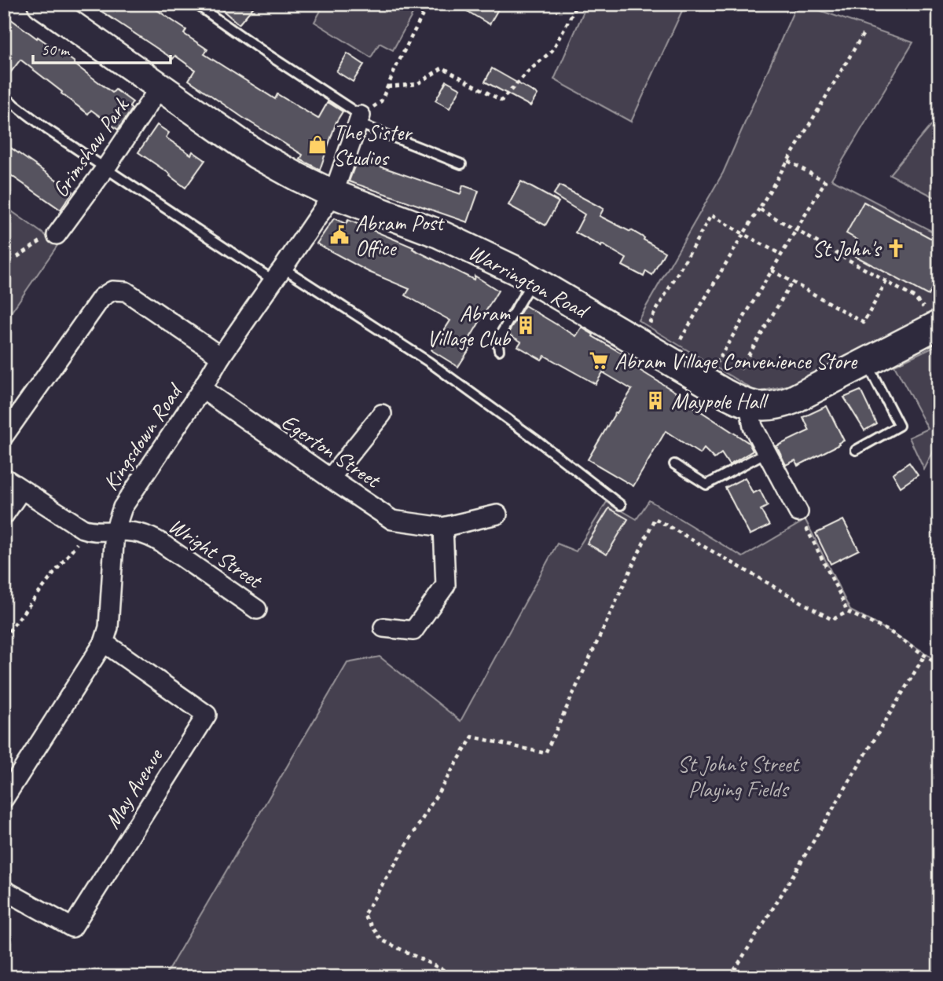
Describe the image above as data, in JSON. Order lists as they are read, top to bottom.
{
  "streets": {
    "main road": ["Warrington Road"],
    "street": [
      "Grimshaw Park",
      "Kingsdown Road",
      "Egerton Street",
      "Wright Street",
      "May Avenue"
    ]
  },
  "crossings": [
    ["Grimshaw Park", "Warrington Road"],
    ["Warrington Road", "Kingsdown Road"],
    ["Kingsdown Road", "Egerton Street"],
    ["Kingsdown Road", "Wright Street"],
    ["Kingsdown Road", "May Avenue"]
  ],
  "parks": ["St John's Street Playing Fields"],
  "places": {
    "shop": ["The Sister Studios"],
    "public building": ["Abram Post Office"],
    "church": ["St John's"],
    "building": ["Abram Village Club", "Maypole Hall"],
    "supermarket": ["Abram Village Convenience Store"]
  },
  "scale_bar": "50 m"
}
